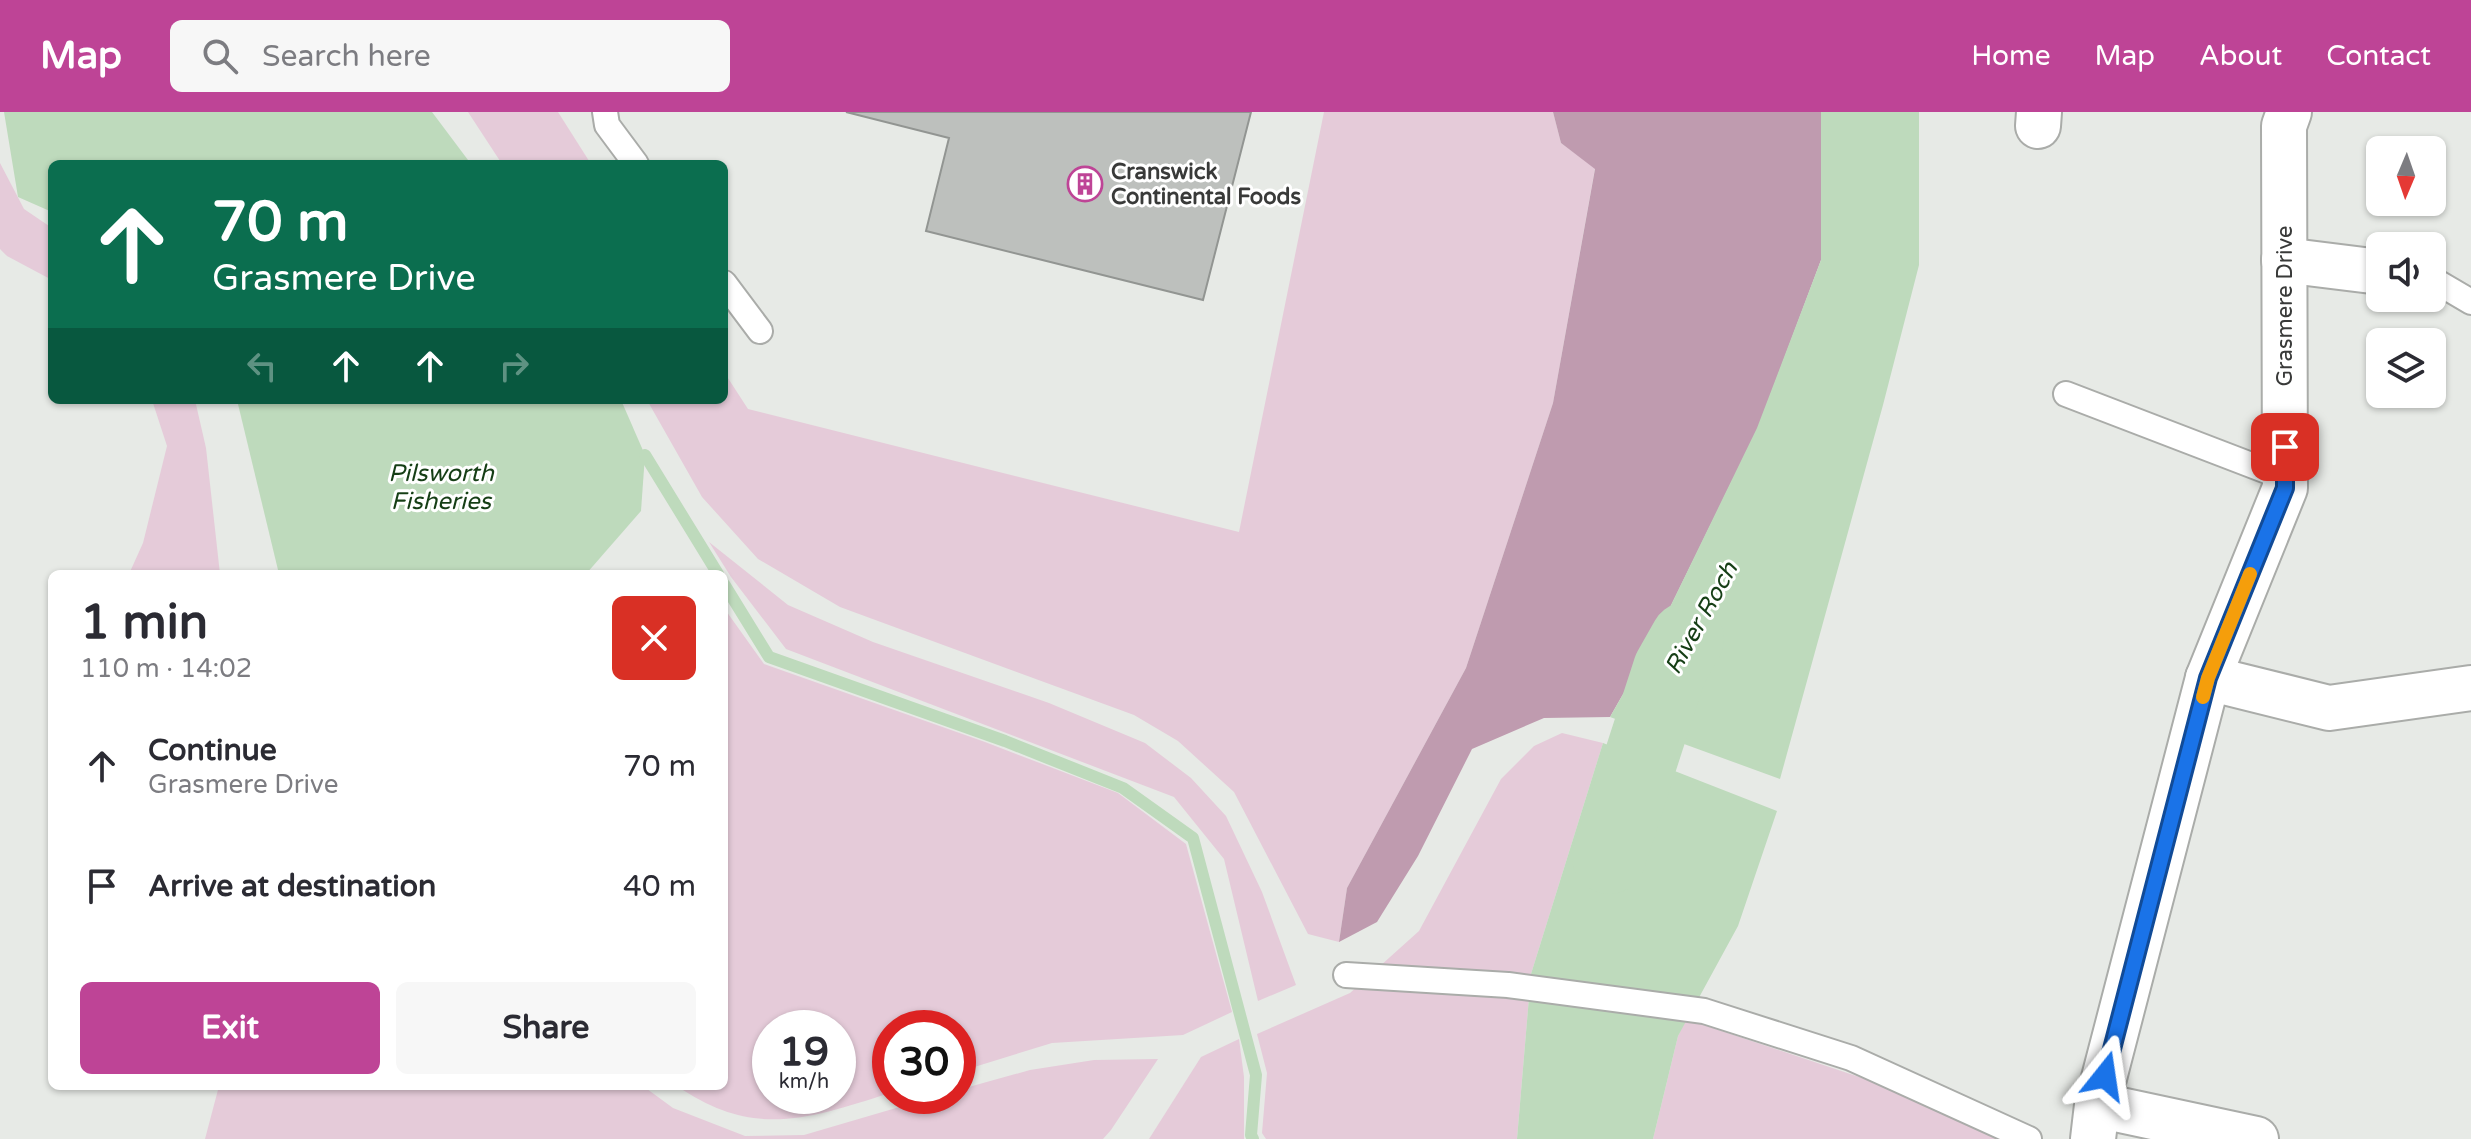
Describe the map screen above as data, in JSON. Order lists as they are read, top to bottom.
{
  "streets": {
    "street": ["Grasmere Drive"]
  },
  "water": ["Pilsworth Fisheries", "River Roch"],
  "places": {
    "building": ["Cranswick Continental Foods"]
  },
  "north": "bottom",
  "page": {
    "header": "Map",
    "search": "Search here",
    "nav": [
      "Home",
      "Map",
      "About",
      "Contact"
    ],
    "turn": ["70 m", "Grasmere Drive"],
    "heading": ["1 min", "110 m · 14:02"],
    "list": [
      {
        "name": "Continue",
        "note": "Grasmere Drive",
        "value": "70 m"
      },
      {
        "name": "Arrive at destination",
        "value": "40 m"
      }
    ],
    "buttons": ["Exit", "Share"],
    "speed": "19 km/h",
    "limit": "30"
  }
}
